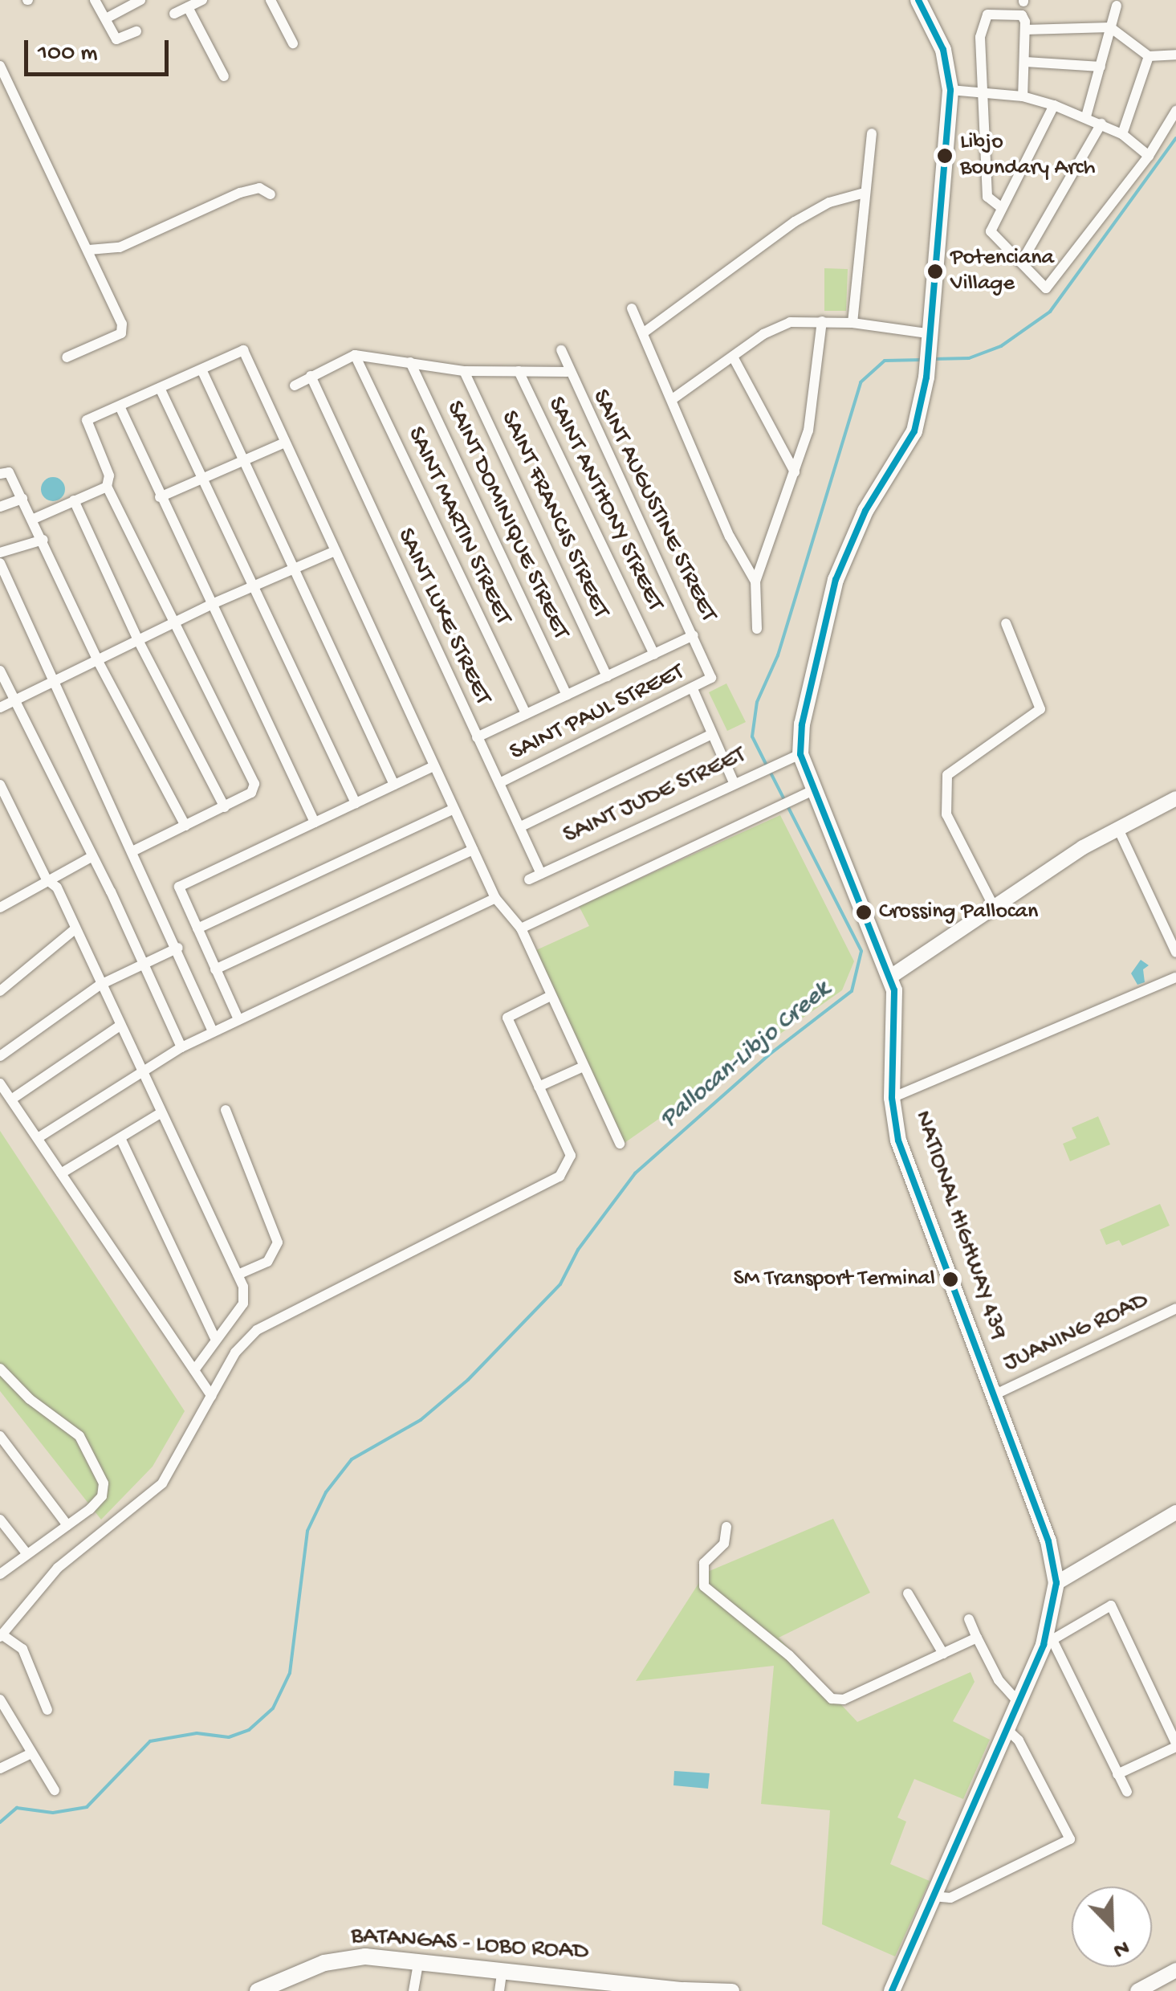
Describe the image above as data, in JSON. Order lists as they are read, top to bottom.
{
  "streets": {
    "main road": ["NATIONAL HIGHWAY 439", "BATANGAS - LOBO ROAD"],
    "street": [
      "SAINT ANTHONY STREET",
      "SAINT AUGUSTINE STREET",
      "SAINT FRANCIS STREET",
      "SAINT DOMINIQUE STREET",
      "SAINT MARTIN STREET",
      "SAINT LUKE STREET",
      "SAINT PAUL STREET",
      "SAINT JUDE STREET",
      "JUANING ROAD"
    ]
  },
  "crossings": [
    ["SAINT AUGUSTINE STREET", "SAINT PAUL STREET"],
    ["SAINT LUKE STREET", "SAINT PAUL STREET"],
    ["SAINT LUKE STREET", "SAINT JUDE STREET"],
    ["SAINT JUDE STREET", "NATIONAL HIGHWAY 439"],
    ["NATIONAL HIGHWAY 439", "JUANING ROAD"]
  ],
  "water": ["Pallocan-Libjo Creek"],
  "places": [
    "Libjo Boundary Arch",
    "Potenciana Village",
    "Crossing Pallocan",
    "SM Transport Terminal"
  ],
  "scale_bar": "100 m",
  "north": "bottom right"
}
